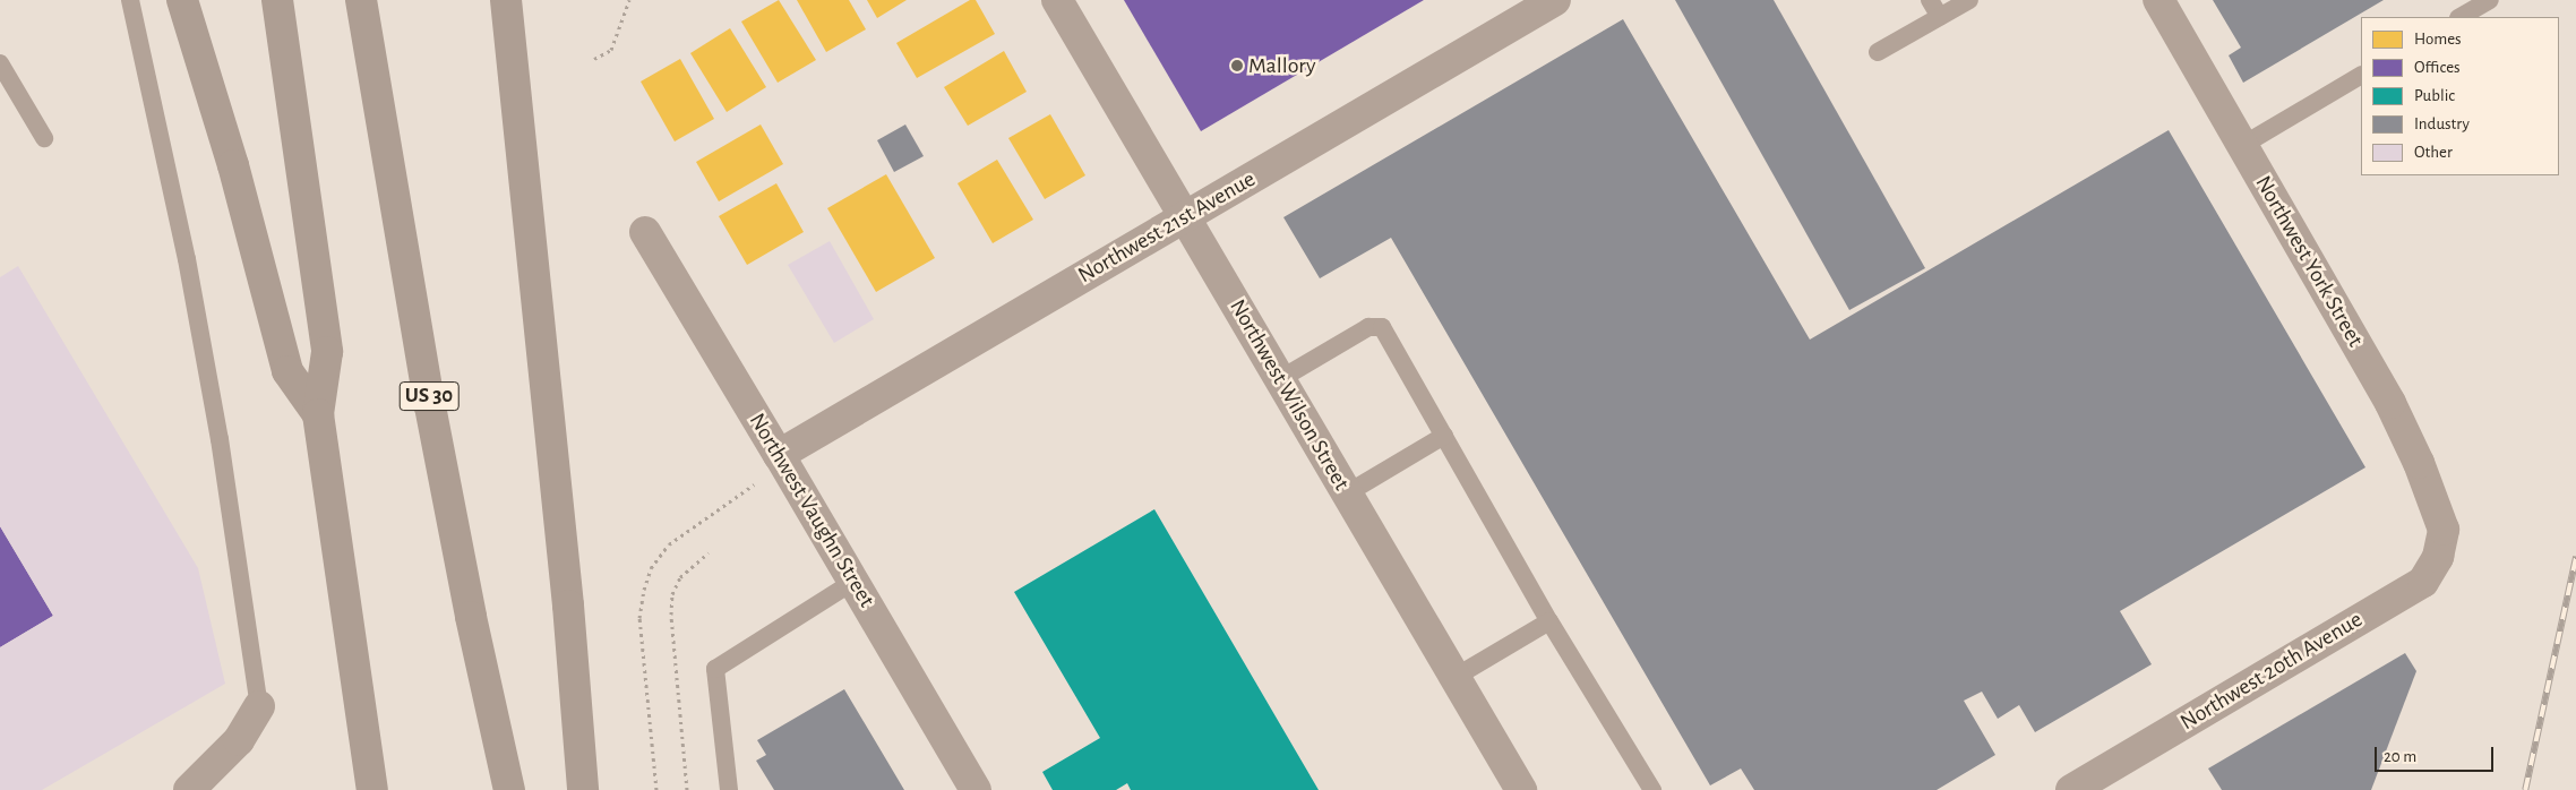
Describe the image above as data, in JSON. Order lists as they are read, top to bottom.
{
  "streets": {
    "highway": ["US 30"],
    "street": [
      "Northwest 21st Avenue",
      "Northwest York Street",
      "Northwest Wilson Street",
      "Northwest Vaughn Street",
      "Northwest 20th Avenue"
    ]
  },
  "crossings": [
    ["Northwest 21st Avenue", "Northwest Wilson Street"],
    ["Northwest 21st Avenue", "Northwest Vaughn Street"],
    ["Northwest York Street", "Northwest 20th Avenue"]
  ],
  "places": ["Mallory"],
  "legend": [
    "Homes",
    "Offices",
    "Public",
    "Industry",
    "Other"
  ],
  "scale_bar": "20 m"
}
